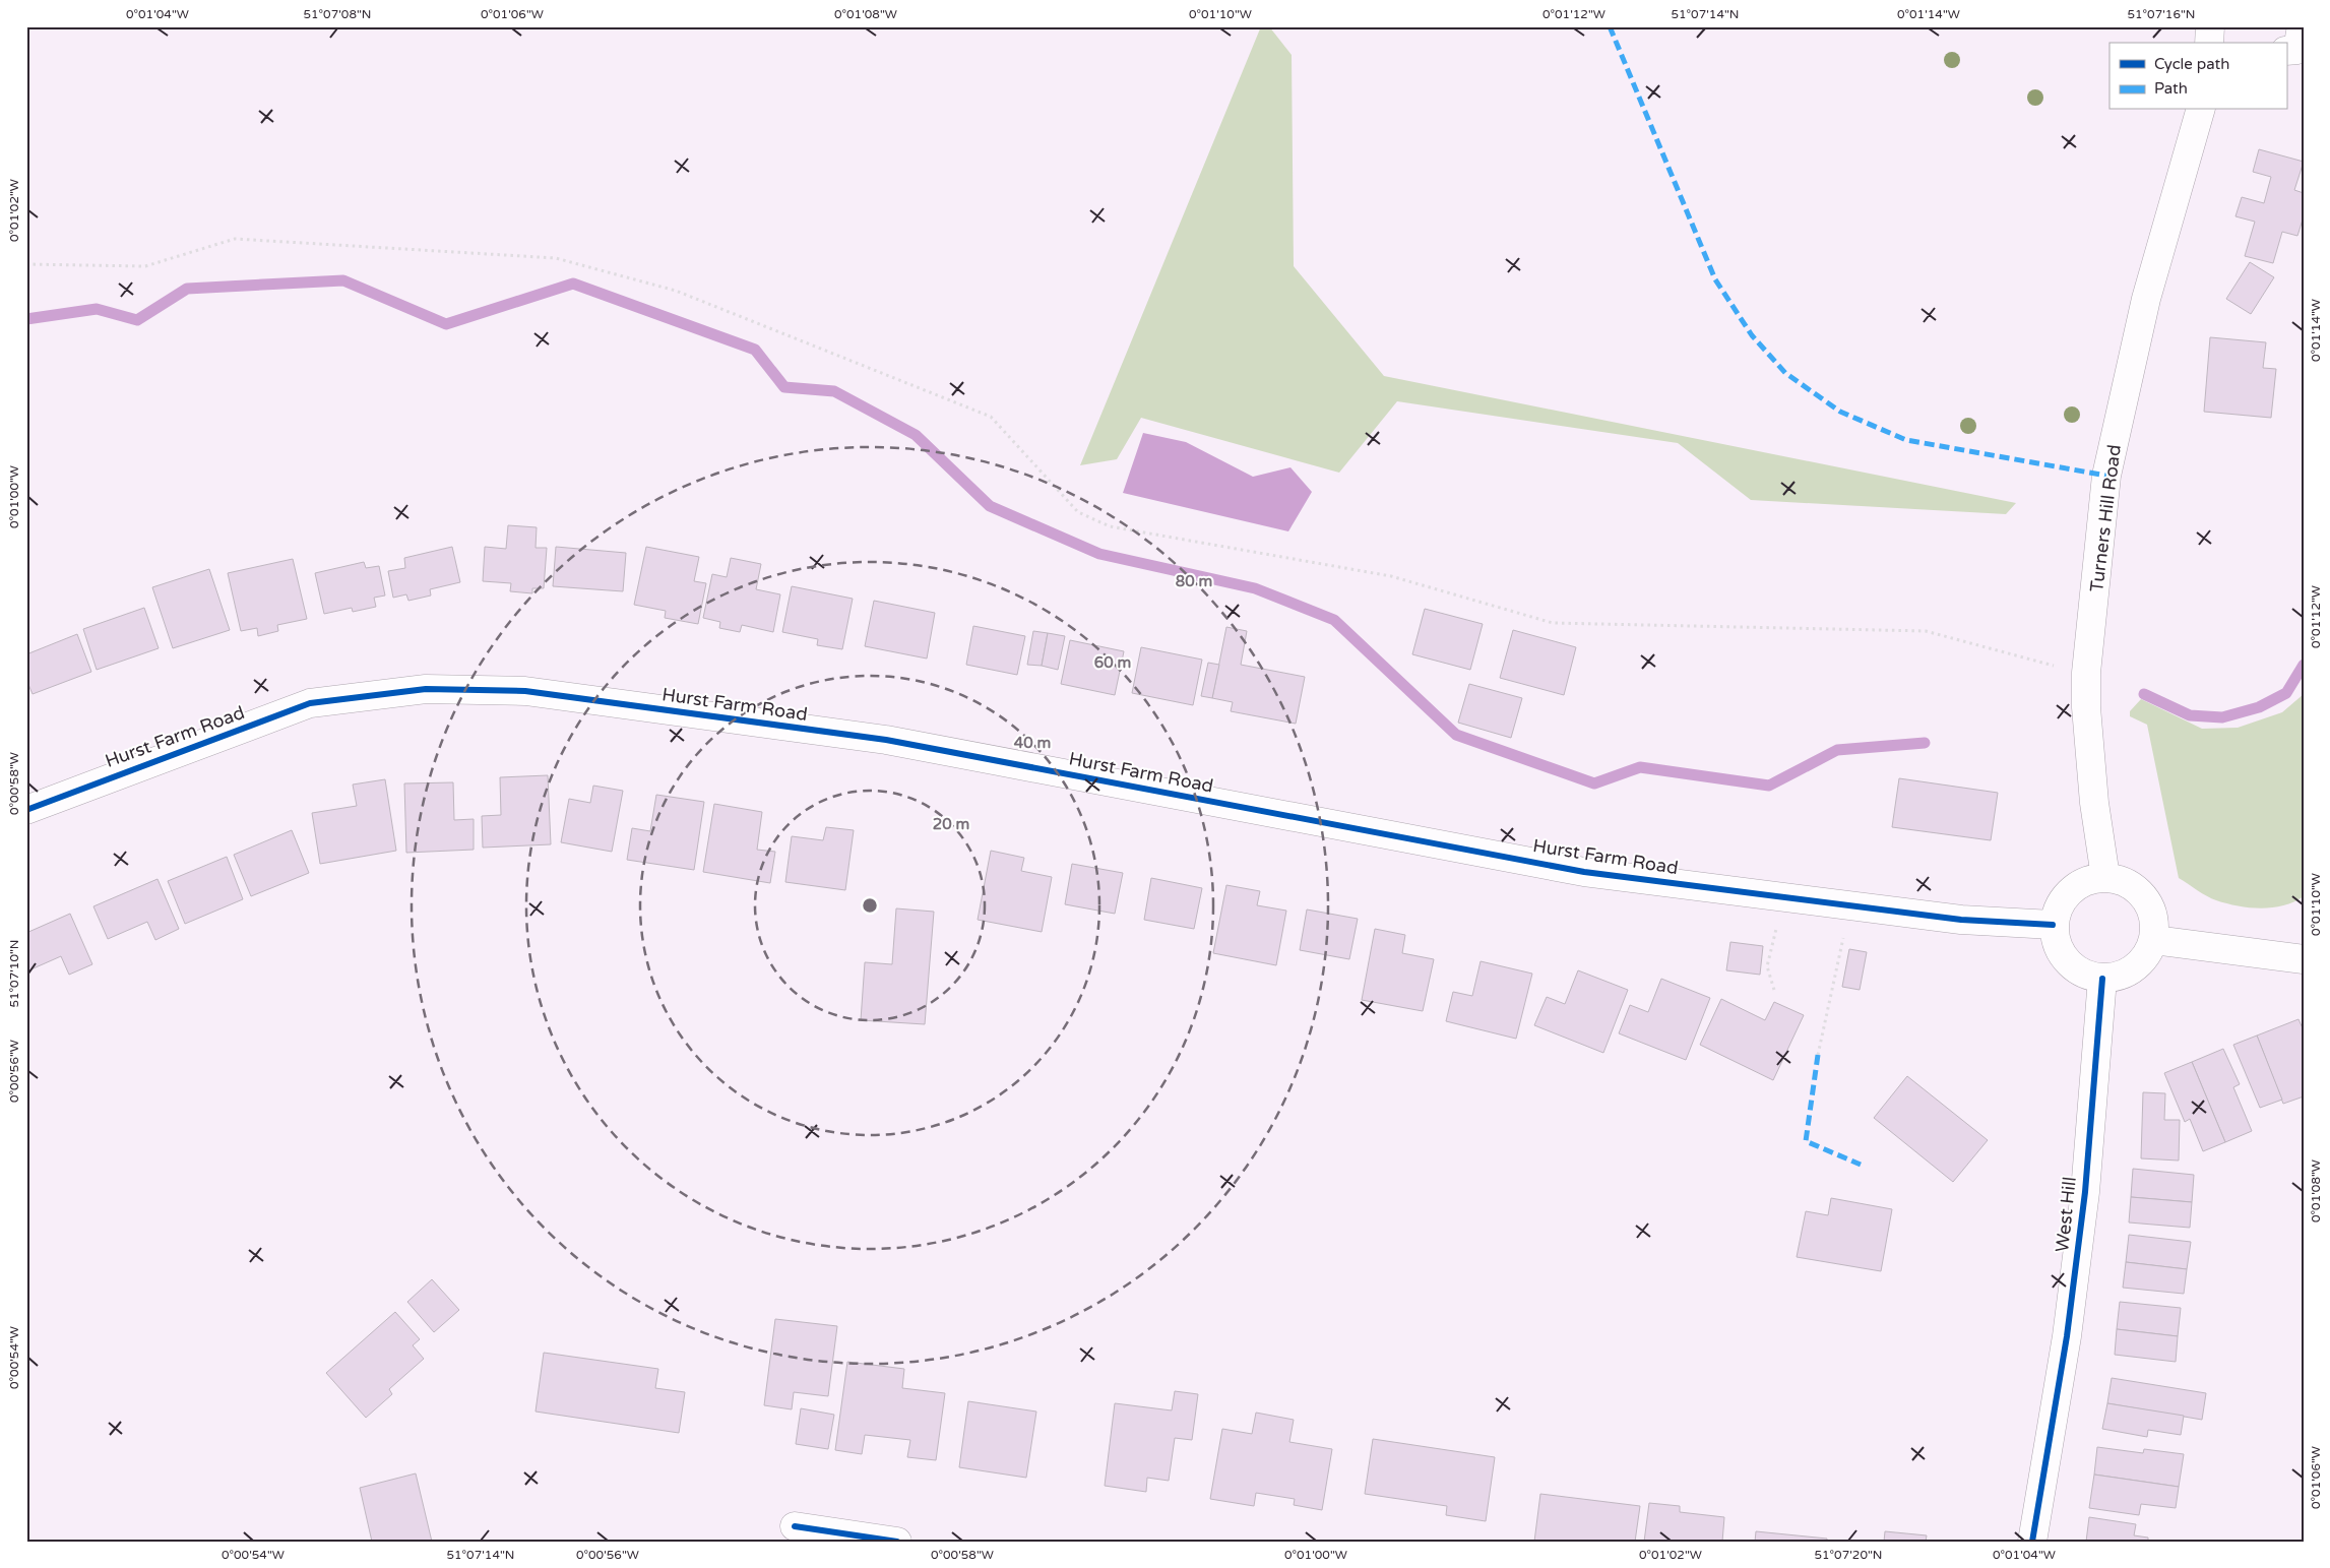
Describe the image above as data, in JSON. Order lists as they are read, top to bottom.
{
  "streets": {
    "street": ["Turners Hill Road", "Hurst Farm Road", "West Hill"]
  },
  "crossings": [
    ["Turners Hill Road", "Hurst Farm Road"],
    ["Turners Hill Road", "West Hill"],
    ["Hurst Farm Road", "West Hill"]
  ],
  "legend": ["Cycle path", "Path"],
  "coordinates": [
    "0°01'04\"W",
    "51°07'08\"N",
    "0°01'06\"W",
    "0°01'08\"W",
    "0°01'10\"W",
    "0°01'12\"W",
    "51°07'14\"N",
    "0°01'14\"W",
    "51°07'16\"N",
    "0°01'02\"W",
    "0°01'00\"W",
    "0°00'58\"W",
    "51°07'10\"N",
    "0°00'56\"W",
    "0°00'54\"W",
    "51°07'20\"N"
  ],
  "rings": [
    "80 m",
    "60 m",
    "40 m",
    "20 m"
  ]
}
